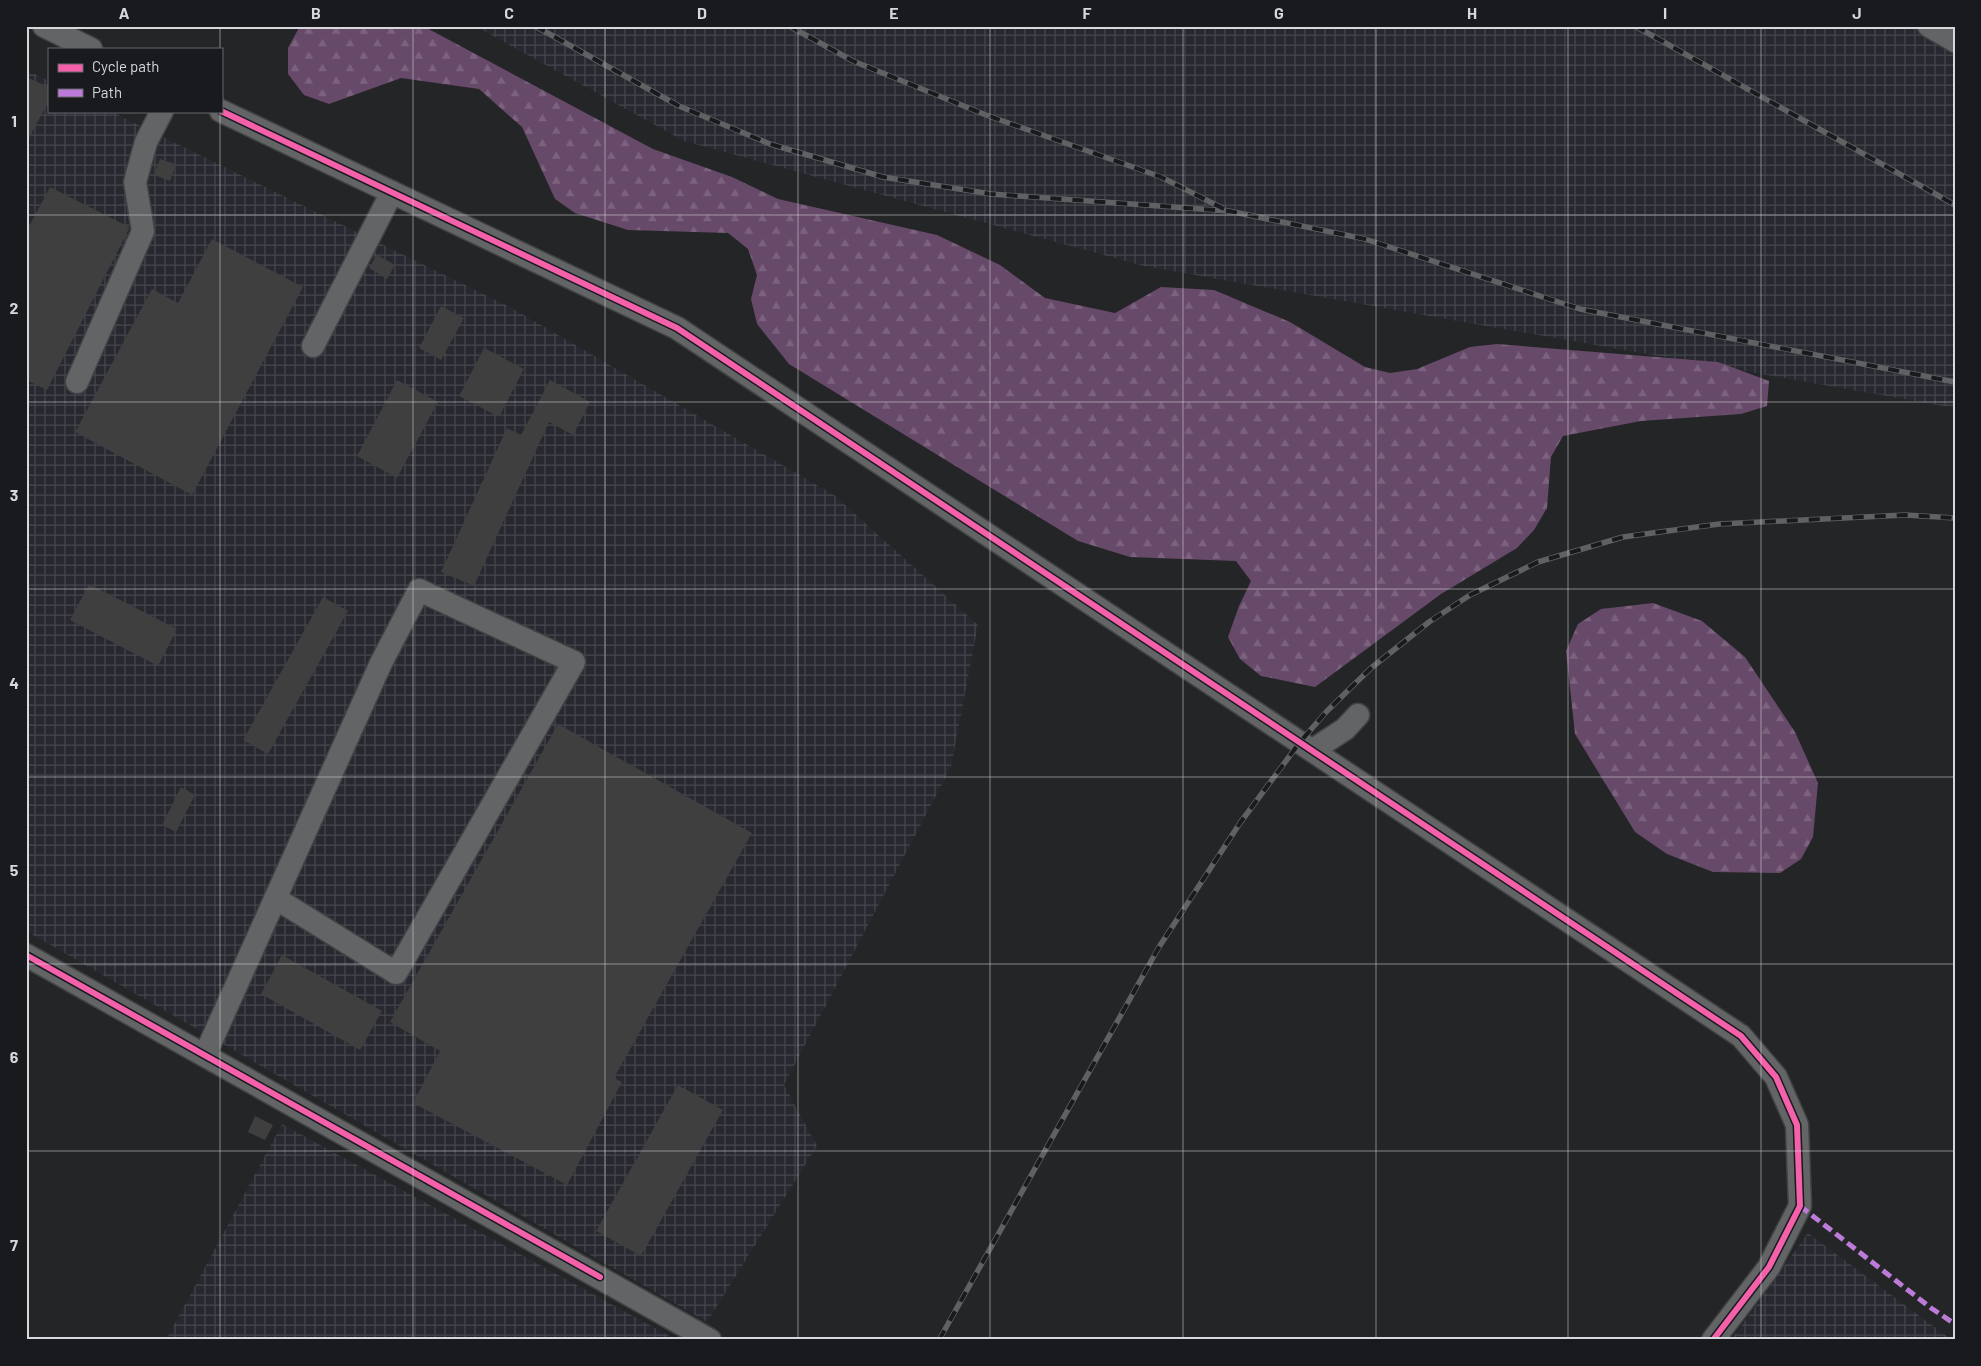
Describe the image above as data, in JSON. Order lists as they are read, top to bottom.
{
  "legend": ["Cycle path", "Path"],
  "grid": {
    "columns": [
      "A",
      "B",
      "C",
      "D",
      "E",
      "F",
      "G",
      "H",
      "I",
      "J"
    ],
    "rows": [
      "1",
      "2",
      "3",
      "4",
      "5",
      "6",
      "7"
    ]
  }
}
